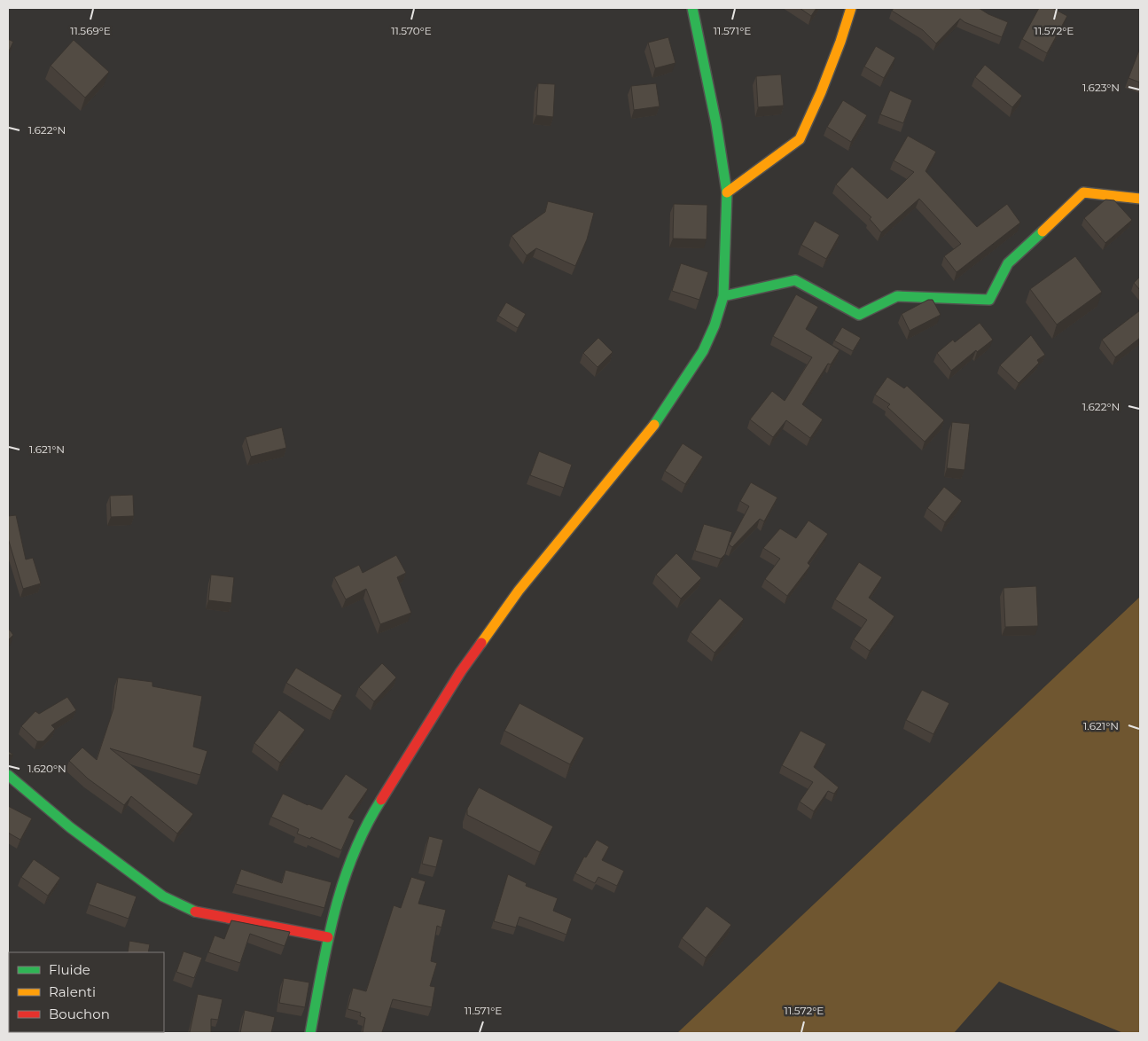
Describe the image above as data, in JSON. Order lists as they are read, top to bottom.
{
  "legend": ["Fluide", "Ralenti", "Bouchon"],
  "coordinates": [
    "11.569°E",
    "11.570°E",
    "11.571°E",
    "11.572°E",
    "1.623°N",
    "1.622°N",
    "1.621°N",
    "1.620°N"
  ]
}
